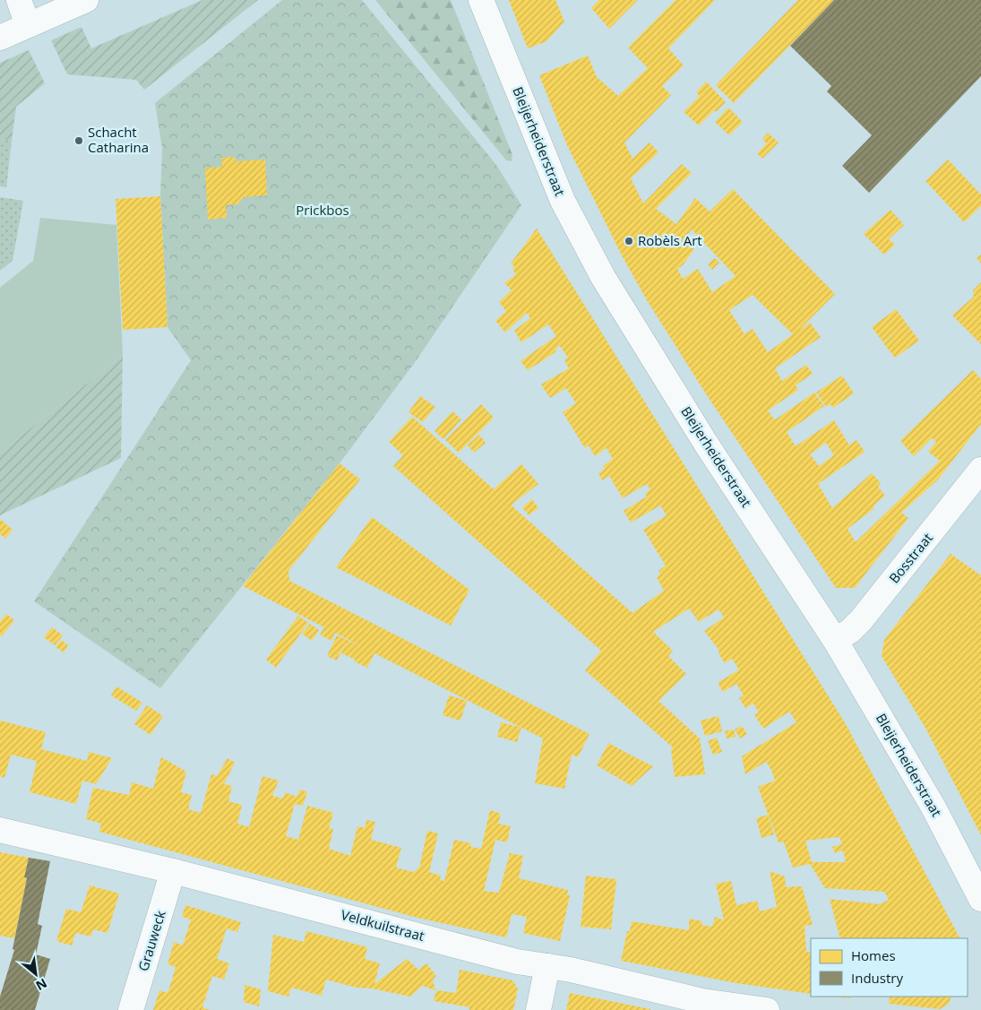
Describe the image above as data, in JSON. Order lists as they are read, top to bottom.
{
  "streets": {
    "street": [
      "Bleijerheiderstraat",
      "Bosstraat",
      "Veldkuilstraat",
      "Grauweck"
    ]
  },
  "crossings": [
    ["Bleijerheiderstraat", "Bosstraat"],
    ["Veldkuilstraat", "Grauweck"]
  ],
  "parks": ["Prickbos"],
  "places": ["Schacht Catharina", "Robèls Art"],
  "legend": ["Homes", "Industry"],
  "north": "bottom right"
}
